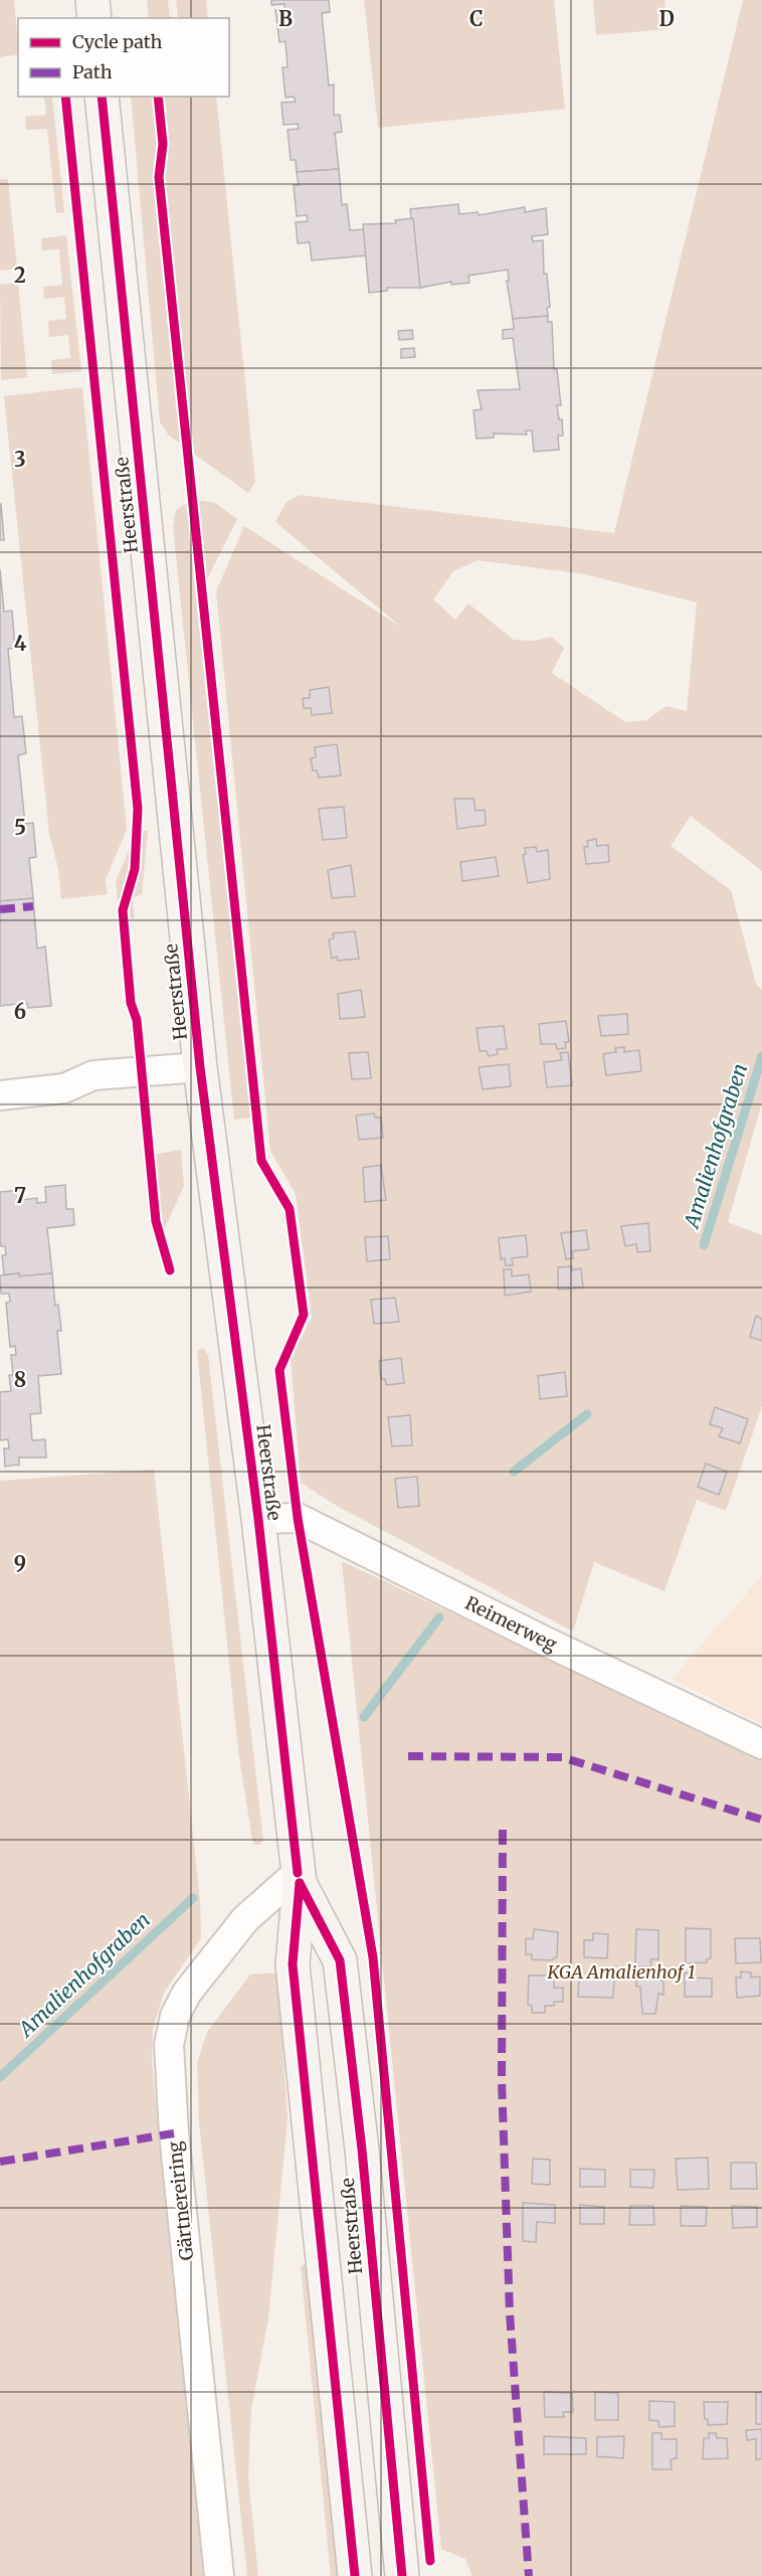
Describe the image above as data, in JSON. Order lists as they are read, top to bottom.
{
  "streets": {
    "main road": ["Heerstraße"],
    "street": ["Reimerweg", "Gärtnereiring"]
  },
  "crossings": [
    ["Heerstraße", "Reimerweg"],
    ["Heerstraße", "Gärtnereiring"]
  ],
  "water": ["Amalienhofgraben"],
  "parks": ["KGA Amalienhof 1"],
  "legend": ["Cycle path", "Path"],
  "grid": {
    "columns": ["B", "C", "D"],
    "rows": [
      "2",
      "3",
      "4",
      "5",
      "6",
      "7",
      "8",
      "9"
    ]
  }
}
